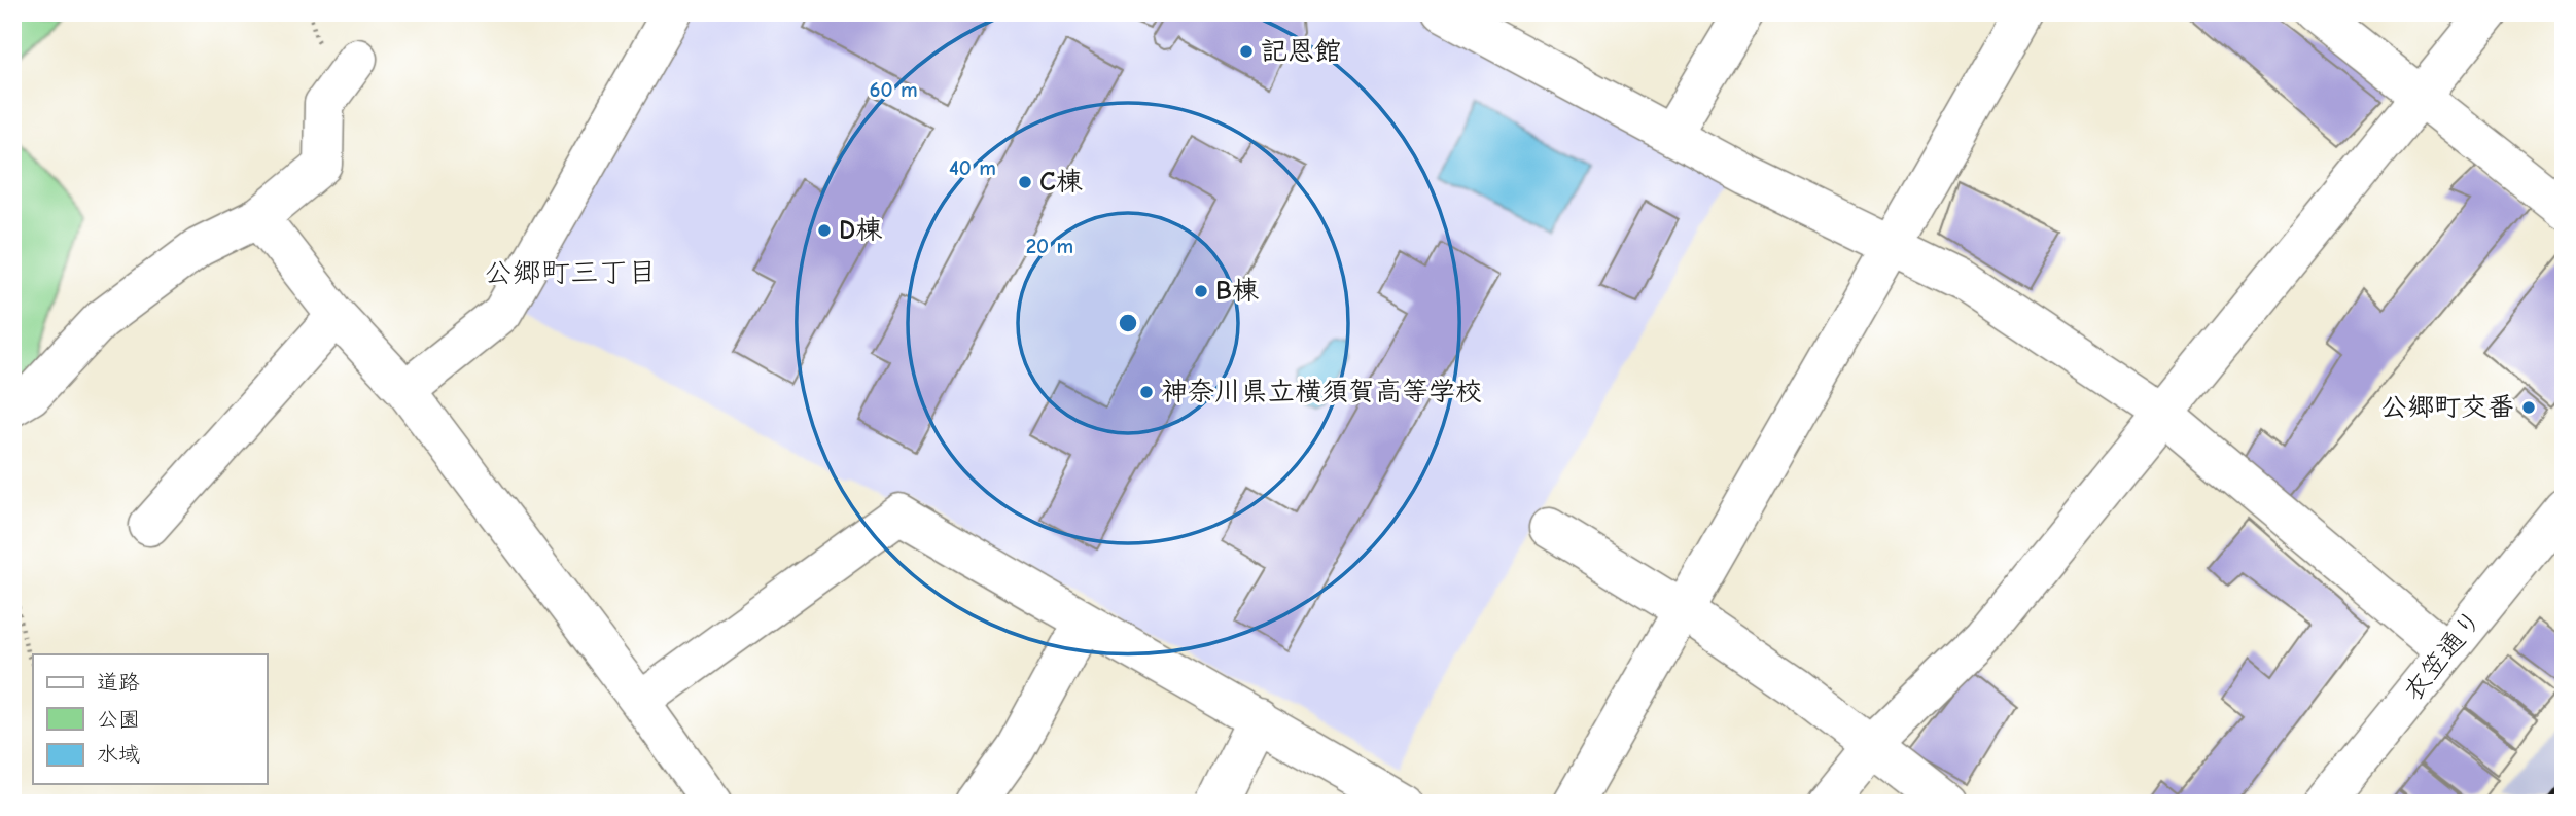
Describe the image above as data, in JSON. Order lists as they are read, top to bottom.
{
  "streets": {
    "street": ["衣笠通り"]
  },
  "districts": ["公郷町三丁目"],
  "places": [
    "記恩館",
    "C棟",
    "D棟",
    "B棟",
    "神奈川県立横須賀高等学校",
    "公郷町交番"
  ],
  "legend": ["道路", "公園", "水域"],
  "rings": ["60 m", "40 m", "20 m"]
}
